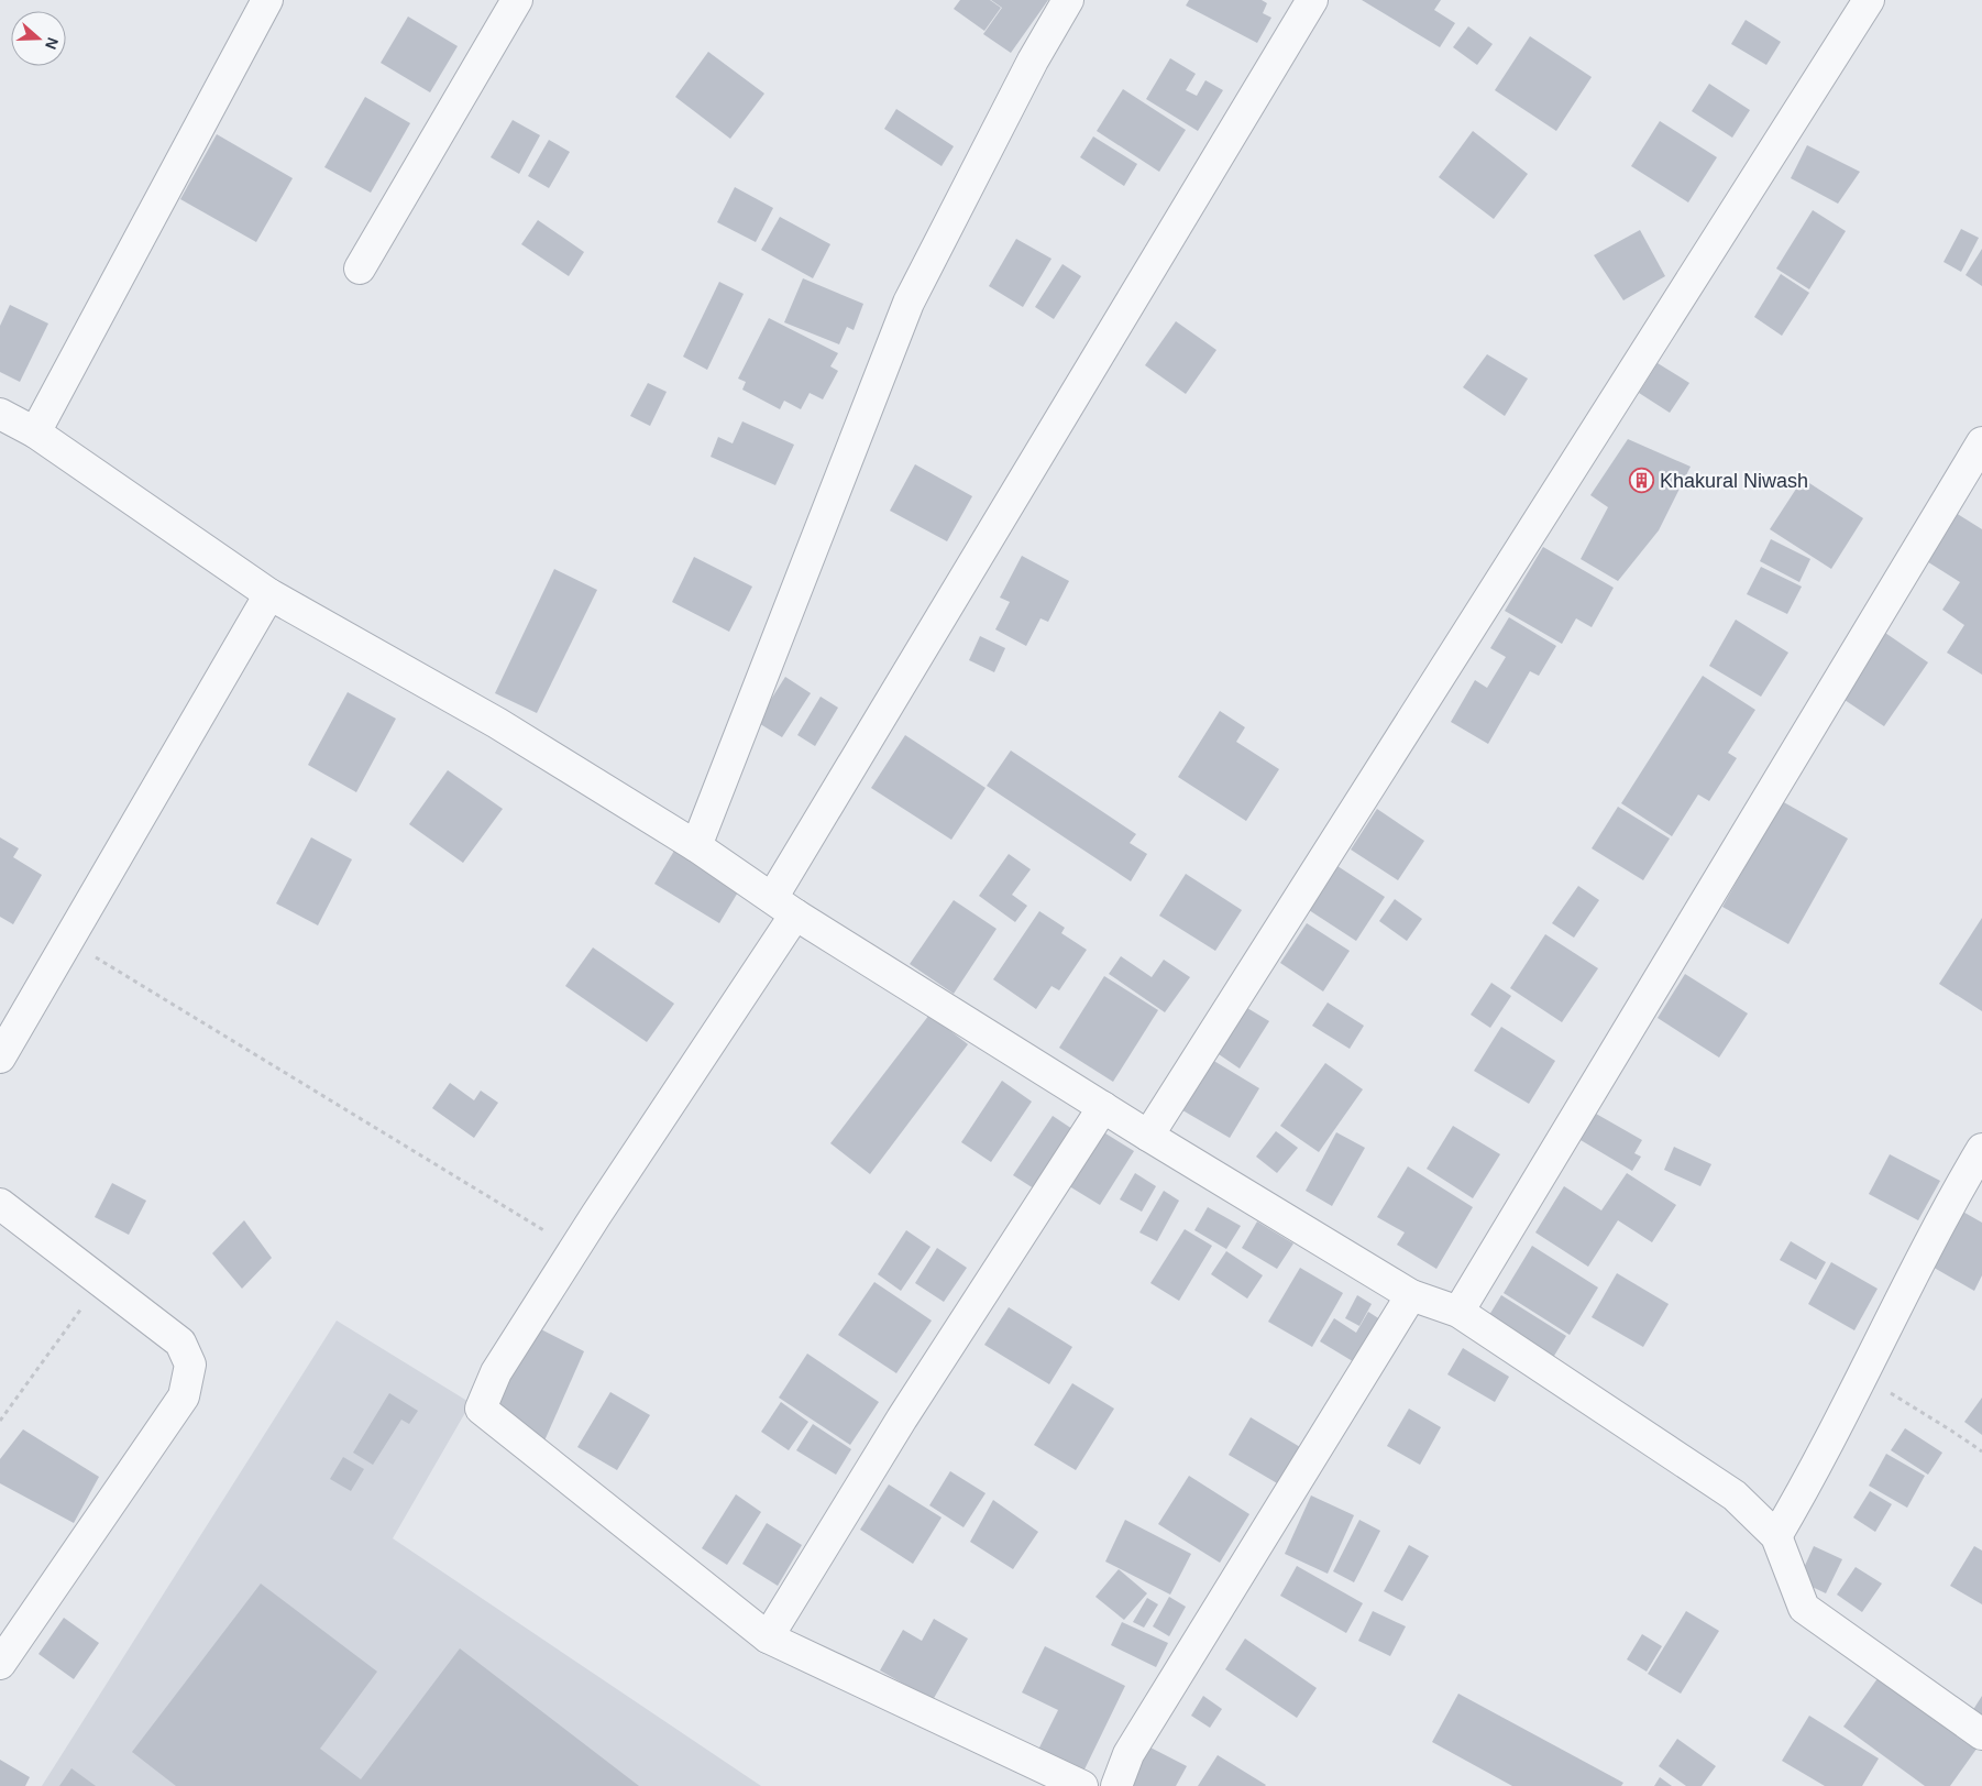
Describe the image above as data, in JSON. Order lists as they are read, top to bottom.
{
  "places": {
    "building": ["Khakural Niwash"]
  },
  "north": "right"
}
